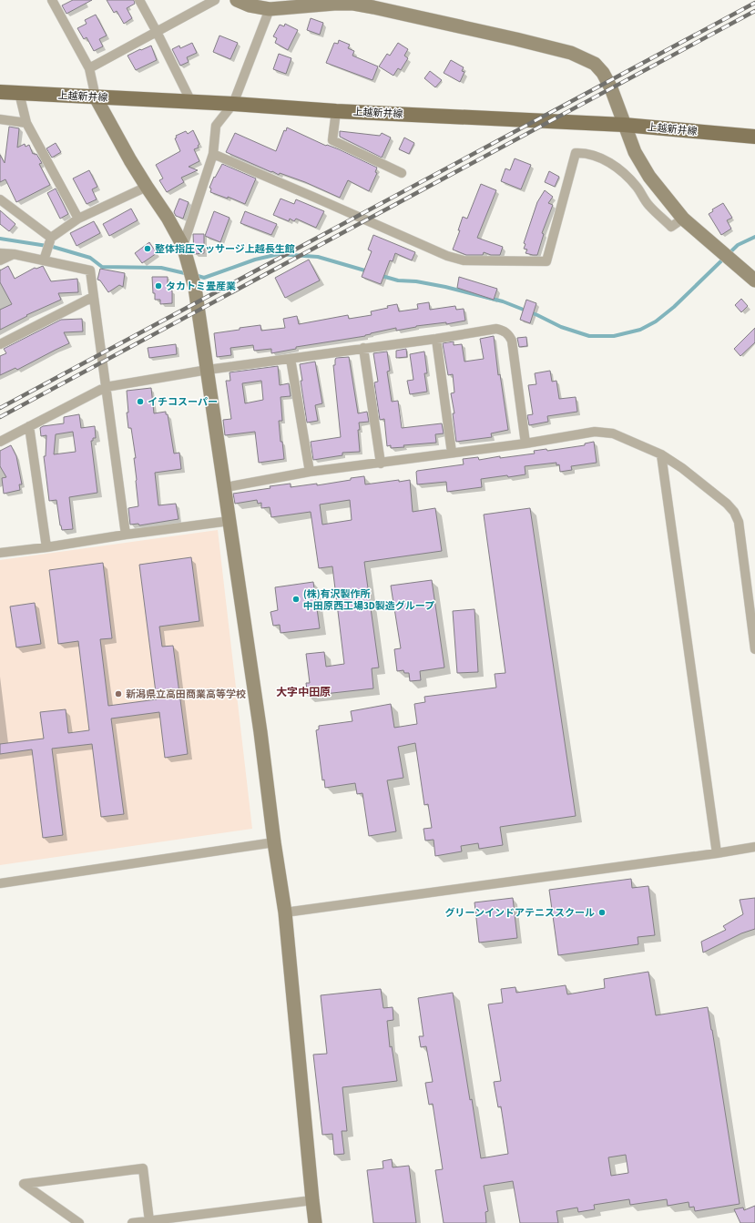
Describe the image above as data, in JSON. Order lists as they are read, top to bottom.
{
  "streets": {
    "main road": ["上越新井線"]
  },
  "districts": ["大字中田原"],
  "places": [
    "整体指圧マッサージ上越長生館",
    "タカトミ畳産業",
    "イチコスーパー",
    "(株)有沢製作所 中田原西工場3D製造グループ",
    "新潟県立高田商業高等学校",
    "グリーンインドアテニススクール"
  ]
}
